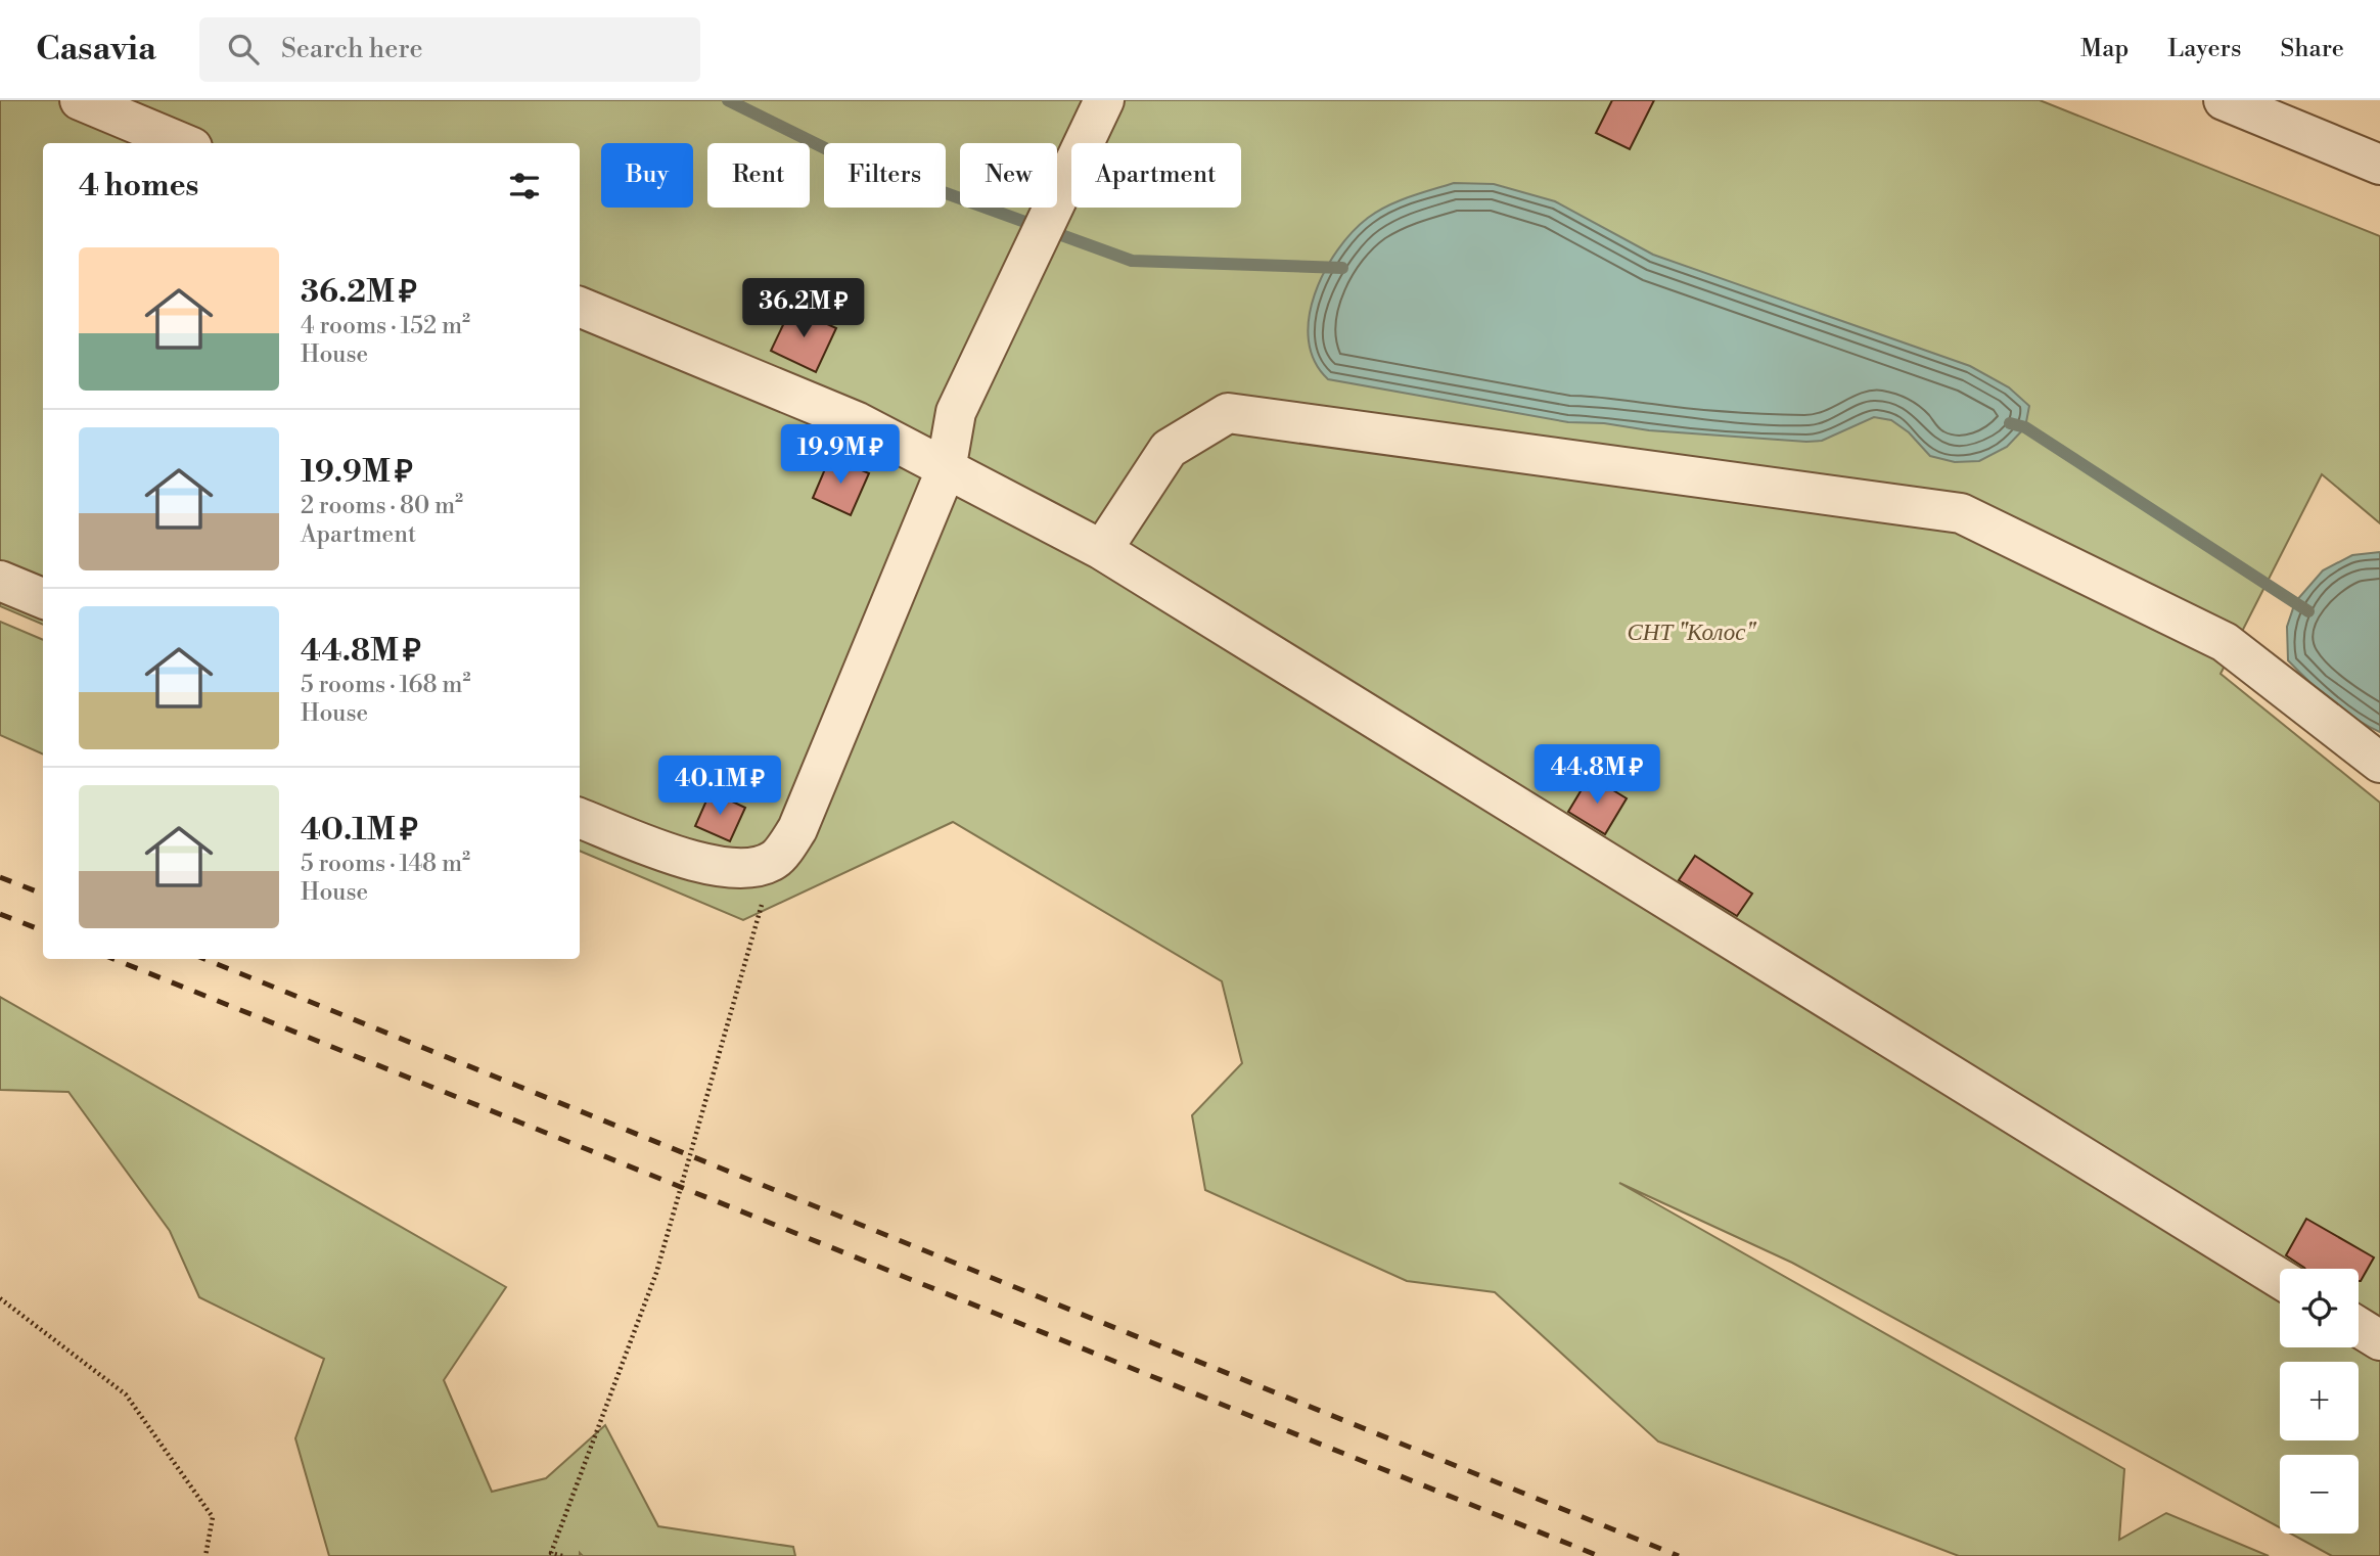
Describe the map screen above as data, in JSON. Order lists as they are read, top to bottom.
{
  "parks": ["СНТ \"Колос\""],
  "page": {
    "header": "Casavia",
    "search": "Search here",
    "nav": ["Map", "Layers", "Share"],
    "chip": [
      "Buy",
      "Rent",
      "Filters",
      "New",
      "Apartment"
    ],
    "heading": "4 homes",
    "list": [
      {
        "name": "36.2M ₽",
        "note": "4 rooms · 152 m² · House"
      },
      {
        "name": "19.9M ₽",
        "note": "2 rooms · 80 m² · Apartment"
      },
      {
        "name": "44.8M ₽",
        "note": "5 rooms · 168 m² · House"
      },
      {
        "name": "40.1M ₽",
        "note": "5 rooms · 148 m² · House"
      }
    ],
    "price": [
      "36.2M ₽",
      "19.9M ₽",
      "44.8M ₽",
      "40.1M ₽"
    ],
    "map_buttons": ["+", "−"]
  }
}
